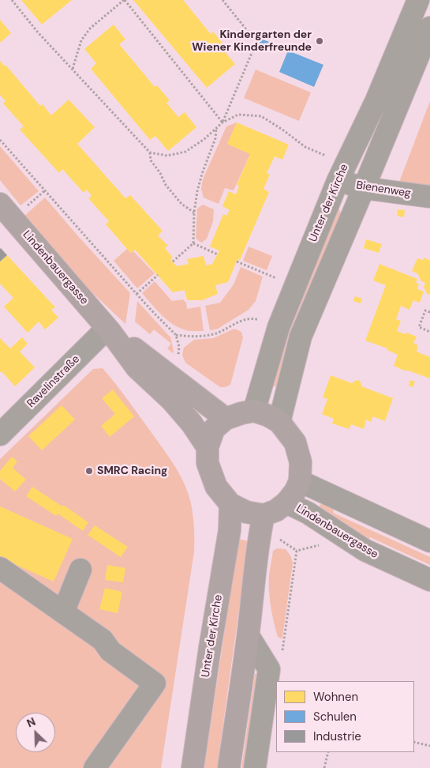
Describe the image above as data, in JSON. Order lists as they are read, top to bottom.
{
  "streets": {
    "main road": ["Unter der Kirche", "Lindenbauergasse"],
    "street": ["Bienenweg", "Ravelinstraße"]
  },
  "crossings": [
    ["Bienenweg", "Unter der Kirche"],
    ["Unter der Kirche", "Lindenbauergasse"],
    ["Lindenbauergasse", "Ravelinstraße"]
  ],
  "places": ["Kindergarten der Wiener Kinderfreunde", "SMRC Racing"],
  "legend": ["Wohnen", "Schulen", "Industrie"],
  "north": "top left"
}
